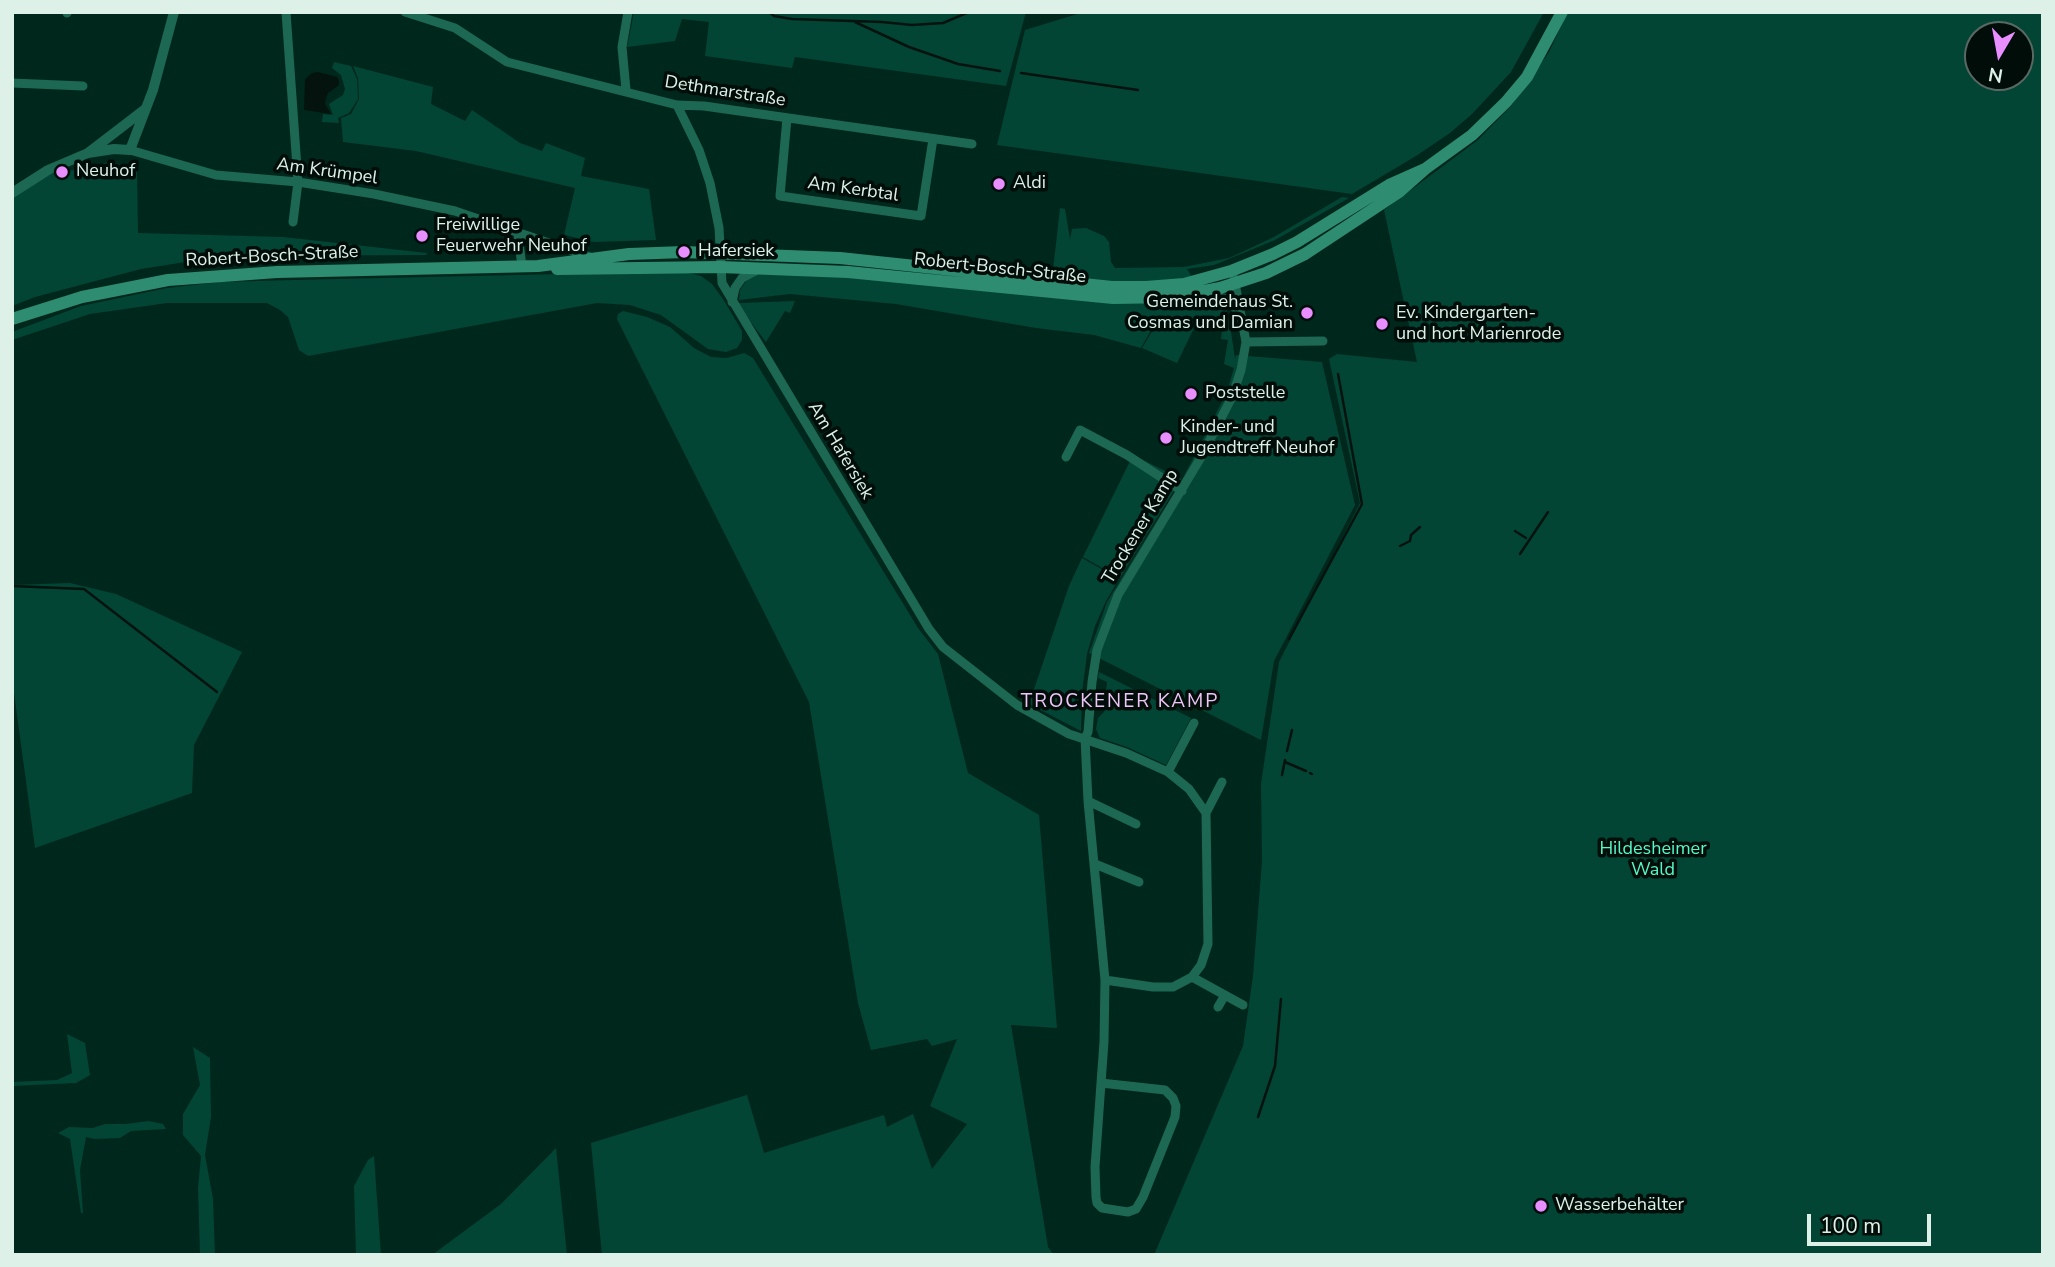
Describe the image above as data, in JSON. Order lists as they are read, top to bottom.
{
  "streets": {
    "main road": ["Robert-Bosch-Straße"],
    "street": [
      "Dethmarstraße",
      "Am Krümpel",
      "Am Kerbtal",
      "Am Hafersiek",
      "Trockener Kamp"
    ]
  },
  "crossings": [
    ["Dethmarstraße", "Am Kerbtal"],
    ["Dethmarstraße", "Am Hafersiek"],
    ["Am Krümpel", "Robert-Bosch-Straße"],
    ["Robert-Bosch-Straße", "Am Hafersiek"],
    ["Robert-Bosch-Straße", "Trockener Kamp"],
    ["Am Hafersiek", "Trockener Kamp"]
  ],
  "districts": ["TROCKENER KAMP"],
  "parks": ["Hildesheimer Wald"],
  "places": [
    "Neuhof",
    "Aldi",
    "Freiwillige Feuerwehr Neuhof",
    "Hafersiek",
    "Gemeindehaus St. Cosmas und Damian",
    "Ev. Kindergarten- und hort Marienrode",
    "Poststelle",
    "Kinder- und Jugendtreff Neuhof",
    "Wasserbehälter"
  ],
  "scale_bar": "100 m",
  "north": "bottom"
}
